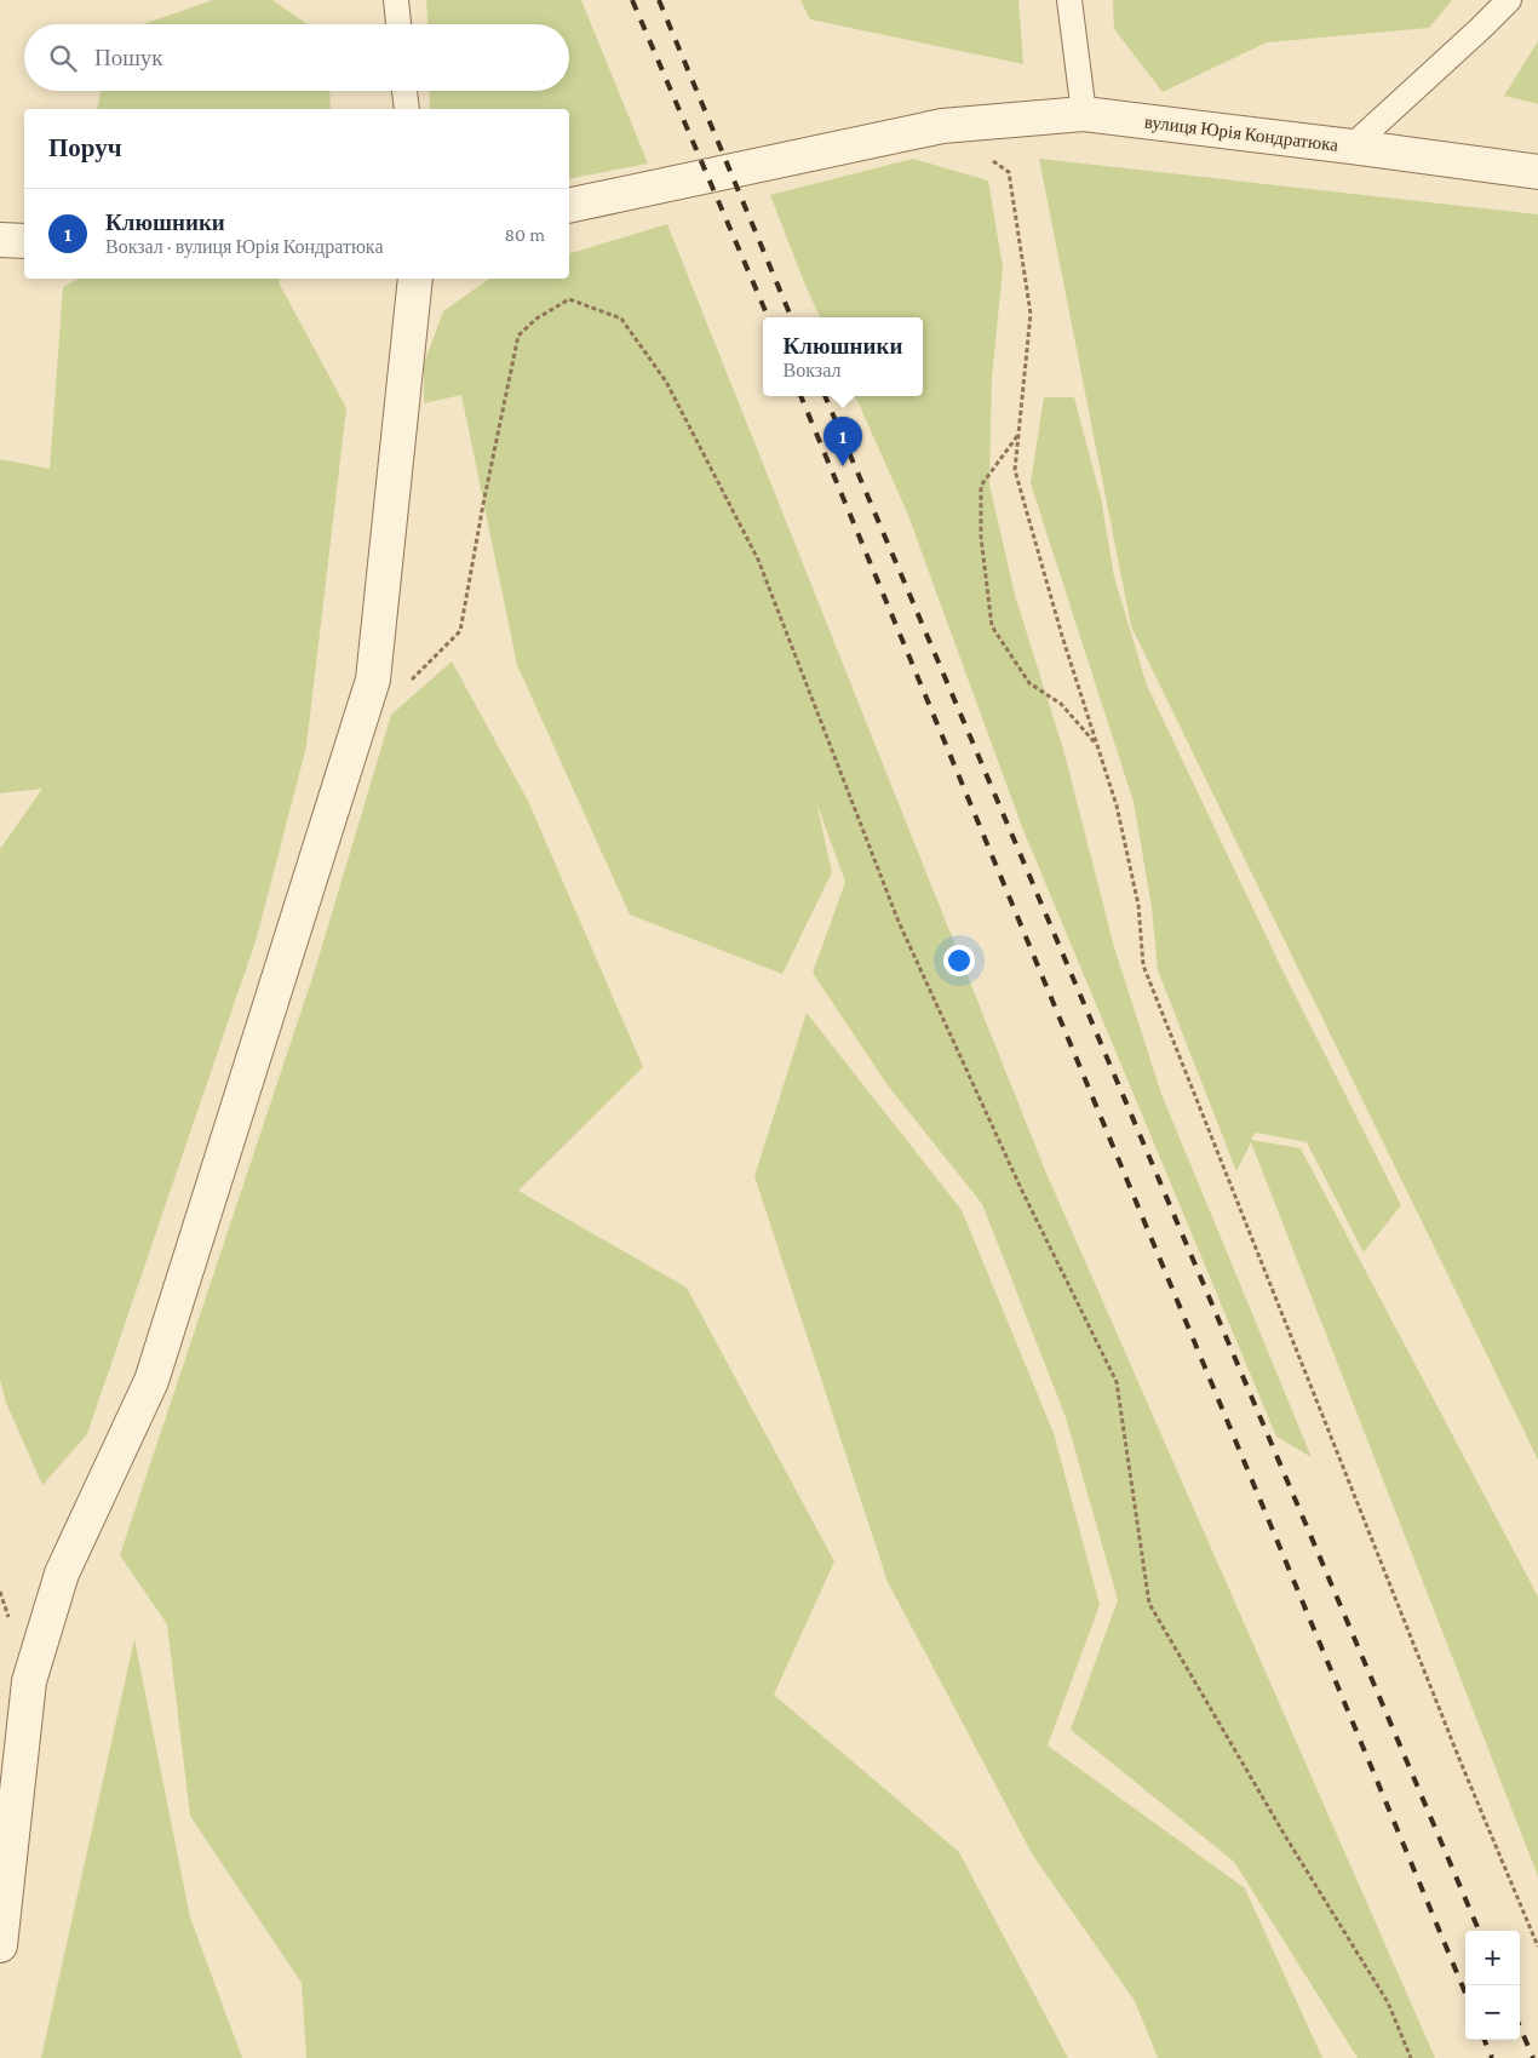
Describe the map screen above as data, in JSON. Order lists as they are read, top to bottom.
{
  "streets": {
    "street": ["вулиця Юрія Кондратюка"]
  },
  "page": {
    "search": "Пошук",
    "heading": "Поруч",
    "list": [
      {
        "mark": "1",
        "name": "Клюшники",
        "note": "Вокзал · вулиця Юрія Кондратюка",
        "value": "80 m"
      }
    ],
    "popup": ["Клюшники", "Вокзал"],
    "pins": "1",
    "map_buttons": ["+", "−"]
  }
}
